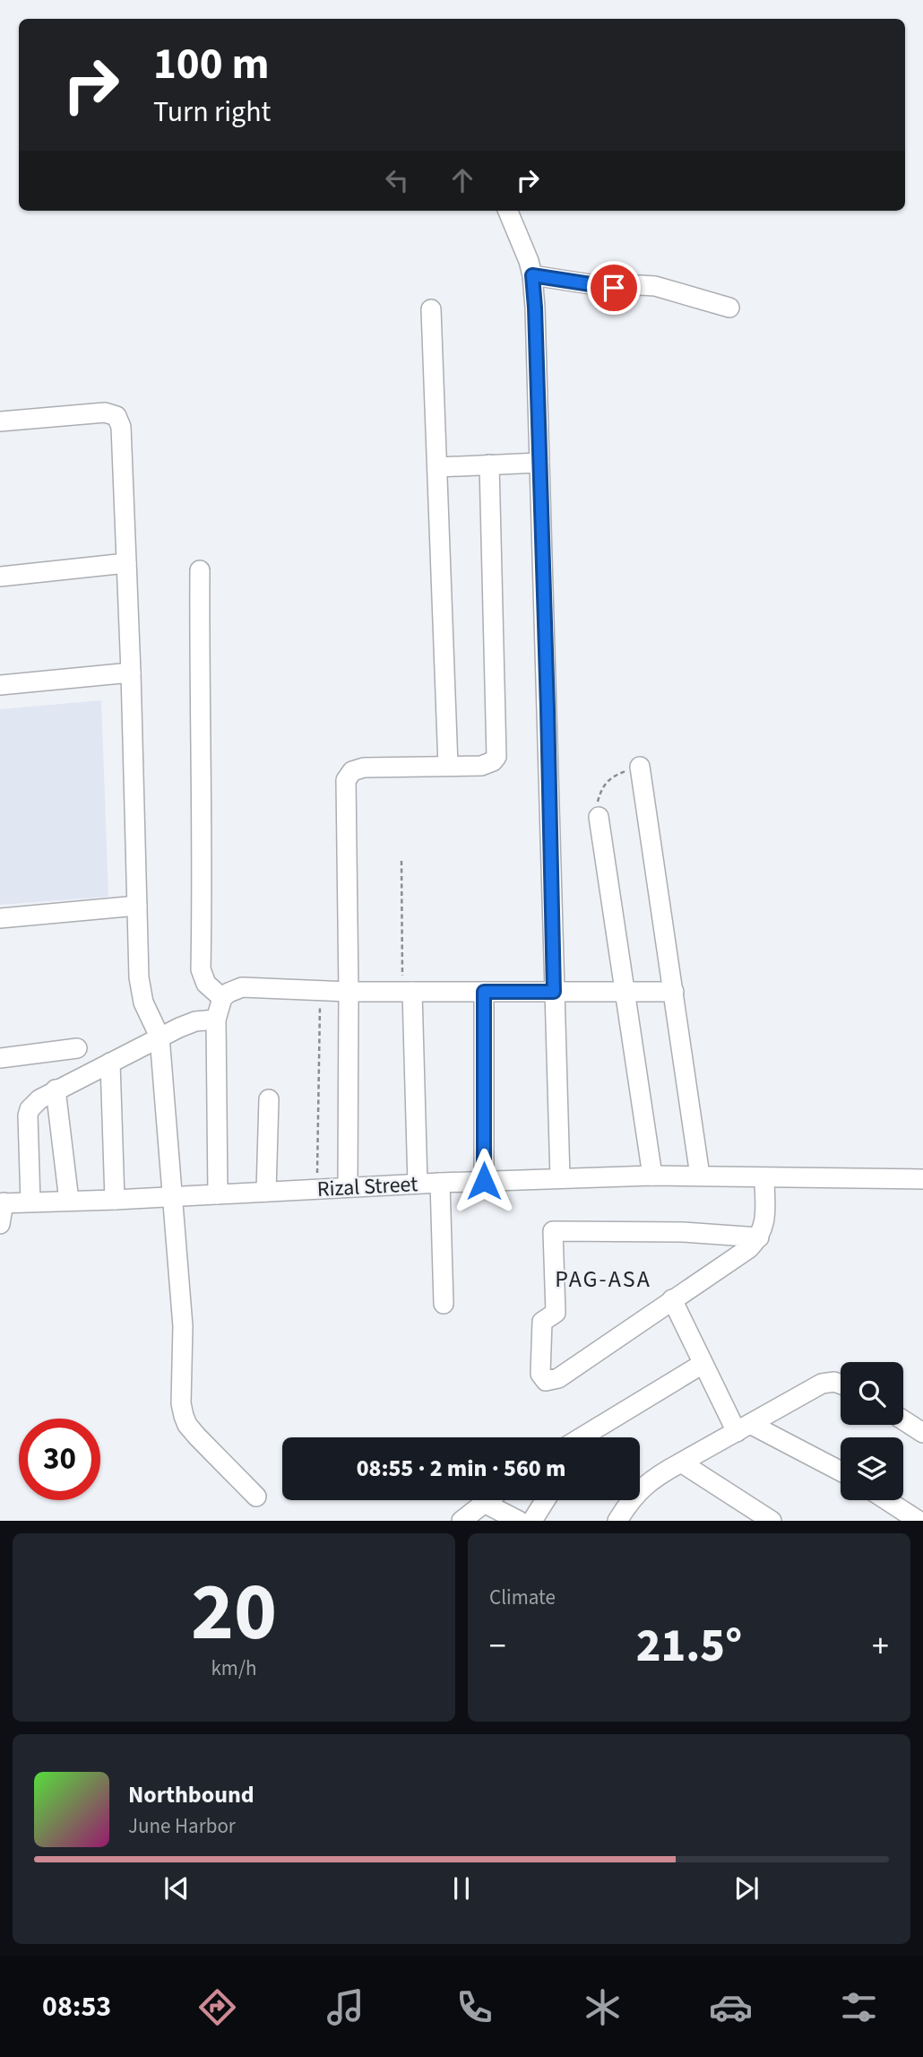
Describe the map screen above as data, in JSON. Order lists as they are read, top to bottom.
{
  "streets": {
    "street": ["Rizal Street"]
  },
  "districts": ["PAG-ASA"],
  "page": {
    "turn": ["100 m", "Turn right"],
    "limit": "30",
    "trip": "08:55 · 2 min · 560 m",
    "tile": [
      ["20", "km/h"],
      "Climate"
    ],
    "heat": ["−", "21.5°", "+"],
    "song": ["Northbound", "June Harbor"],
    "tabs": "08:53"
  }
}
